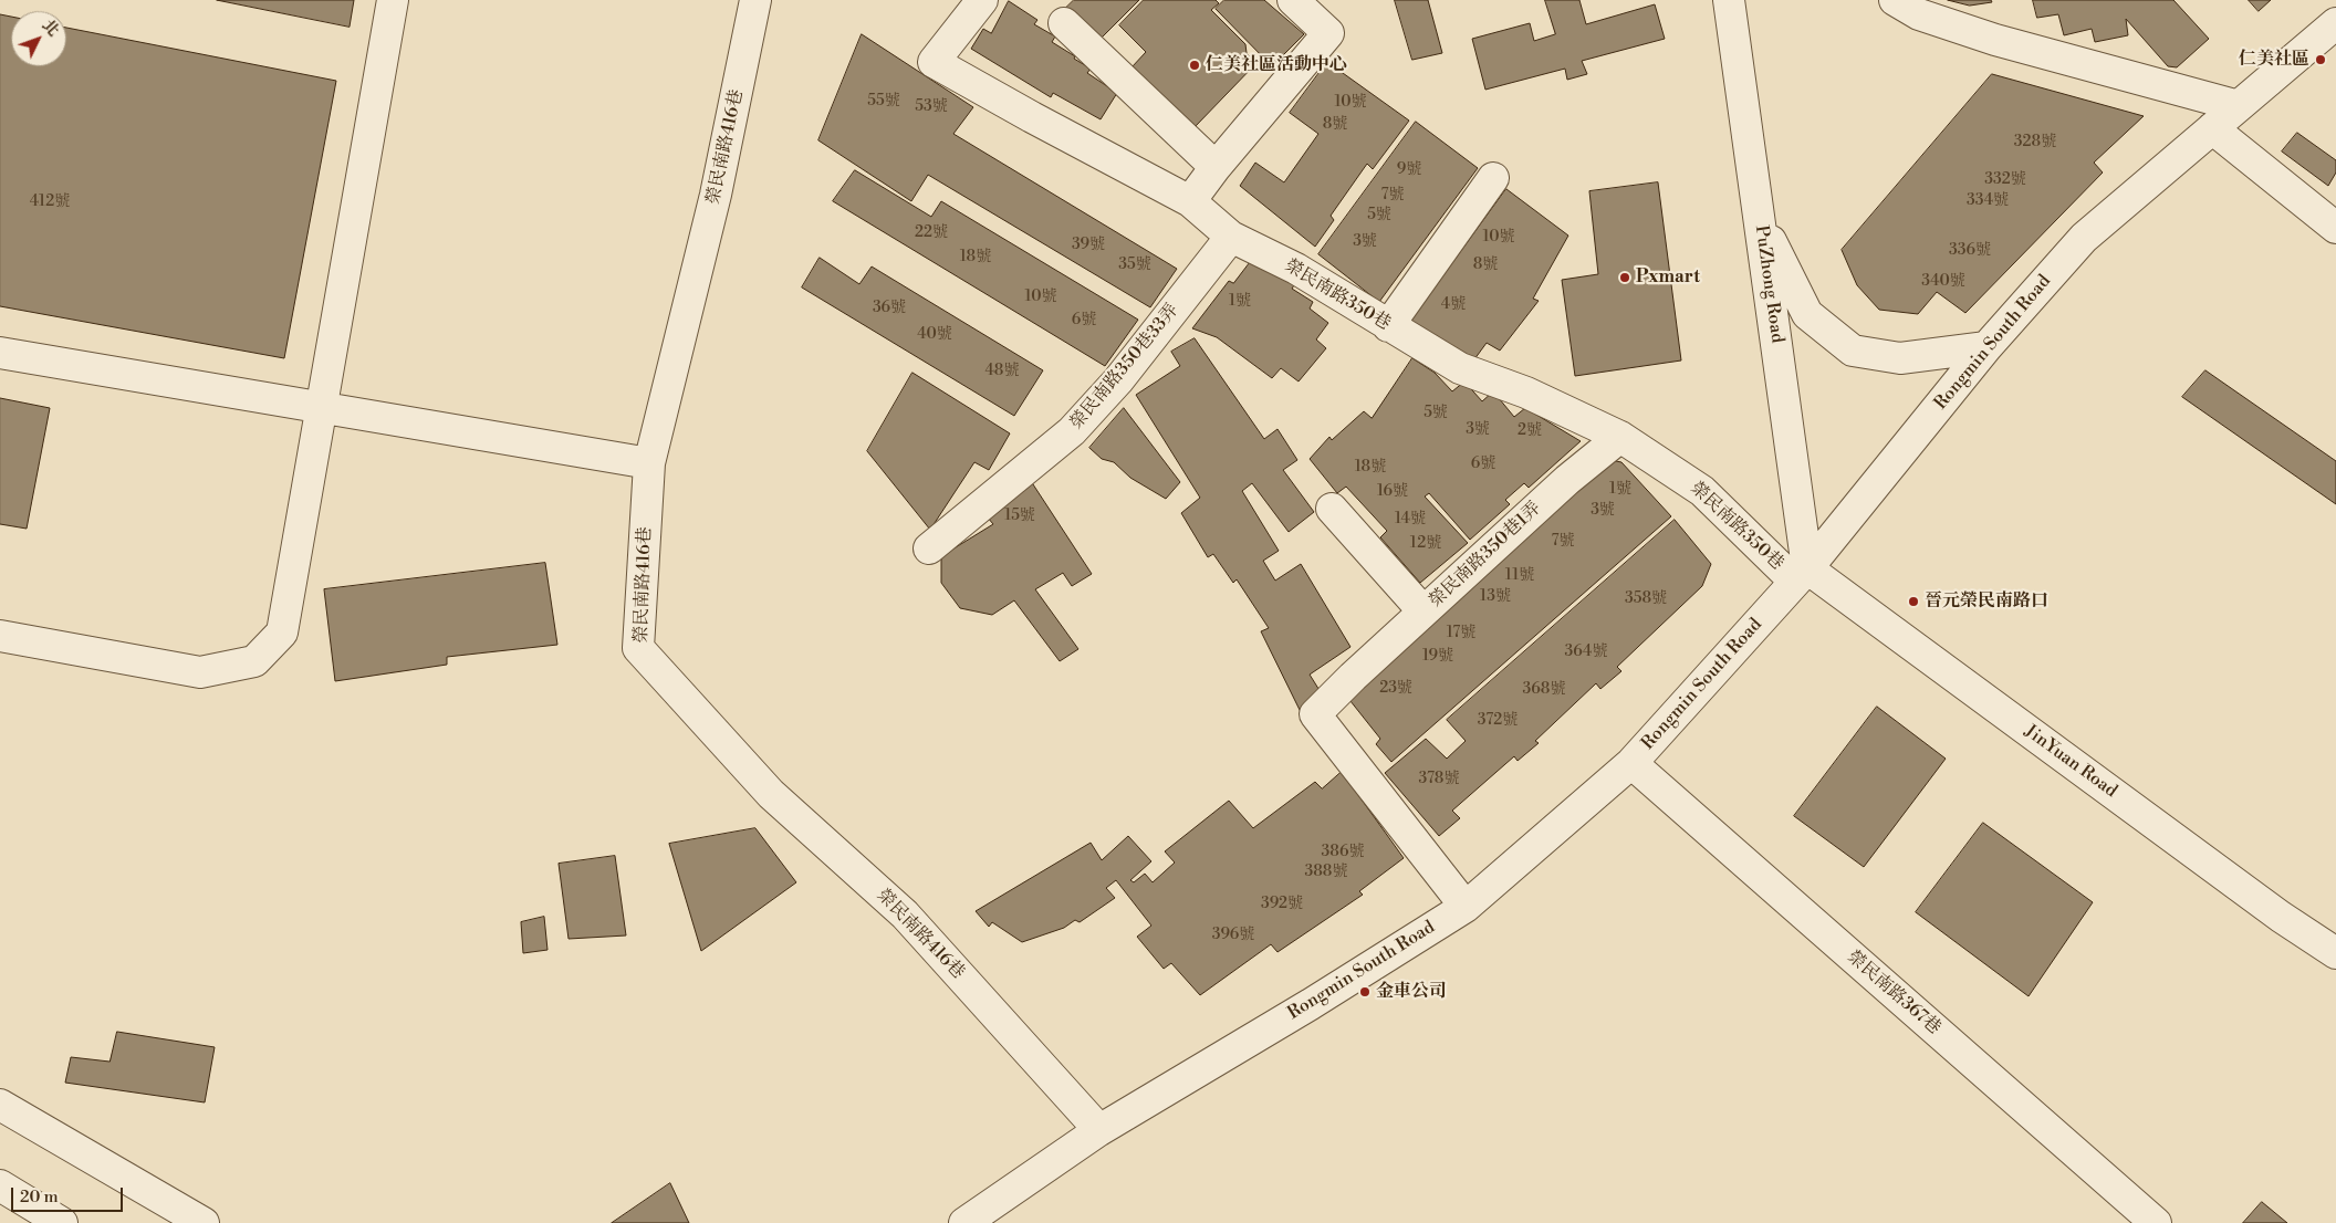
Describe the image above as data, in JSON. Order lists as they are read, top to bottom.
{
  "streets": {
    "street": [
      "榮民南路416巷",
      "PuZhong Road",
      "榮民南路350巷",
      "Rongmin South Road",
      "榮民南路350巷33弄",
      "榮民南路350巷1弄",
      "JinYuan Road",
      "榮民南路367巷"
    ]
  },
  "crossings": [
    ["榮民南路416巷", "Rongmin South Road"],
    ["PuZhong Road", "榮民南路350巷"],
    ["PuZhong Road", "Rongmin South Road"],
    ["PuZhong Road", "JinYuan Road"],
    ["榮民南路350巷", "Rongmin South Road"],
    ["榮民南路350巷", "榮民南路350巷33弄"],
    ["榮民南路350巷", "榮民南路350巷1弄"],
    ["榮民南路350巷", "JinYuan Road"],
    ["Rongmin South Road", "榮民南路350巷1弄"],
    ["Rongmin South Road", "JinYuan Road"],
    ["Rongmin South Road", "榮民南路367巷"]
  ],
  "places": [
    "仁美社區",
    "仁美社區活動中心",
    "Pxmart",
    "晉元榮民南路口",
    "金車公司"
  ],
  "house_numbers": [
    "55號",
    "10號",
    "53號",
    "8號",
    "328號",
    "9號",
    "332號",
    "7號",
    "334號",
    "412號",
    "5號",
    "22號",
    "10號",
    "3號",
    "39號",
    "336號",
    "18號",
    "35號",
    "8號",
    "340號",
    "10號",
    "1號",
    "4號",
    "36號",
    "6號",
    "40號",
    "48號",
    "5號",
    "3號",
    "2號",
    "6號",
    "18號",
    "1號",
    "16號",
    "3號",
    "15號",
    "14號",
    "7號",
    "12號",
    "11號",
    "13號",
    "358號",
    "17號",
    "364號",
    "19號",
    "23號",
    "368號",
    "372號",
    "378號",
    "386號",
    "388號",
    "392號",
    "396號"
  ],
  "scale_bar": "20 m",
  "north": "top right"
}
